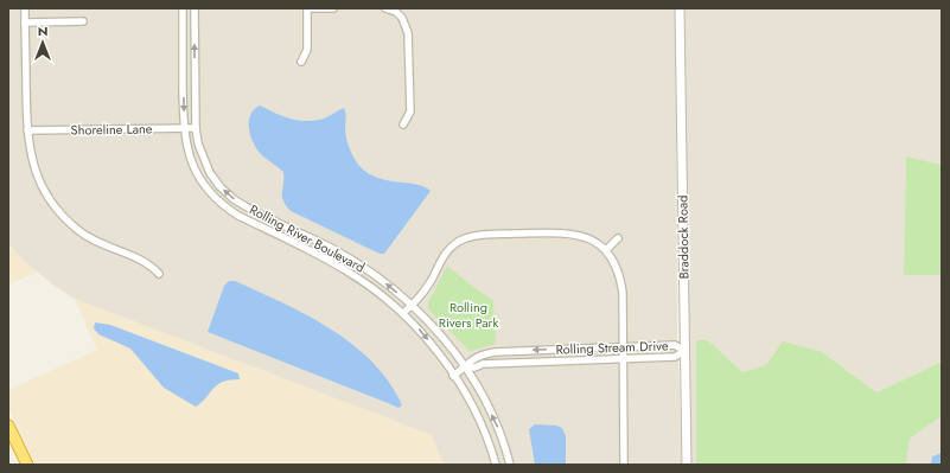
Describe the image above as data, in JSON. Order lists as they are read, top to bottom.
{
  "streets": {
    "street": [
      "Shoreline Lane",
      "Braddock Road",
      "Rolling River Boulevard",
      "Rolling Stream Drive"
    ]
  },
  "crossings": [
    ["Shoreline Lane", "Rolling River Boulevard"],
    ["Braddock Road", "Rolling Stream Drive"],
    ["Rolling River Boulevard", "Rolling Stream Drive"]
  ],
  "parks": ["Rolling Rivers Park"],
  "north": "top"
}
